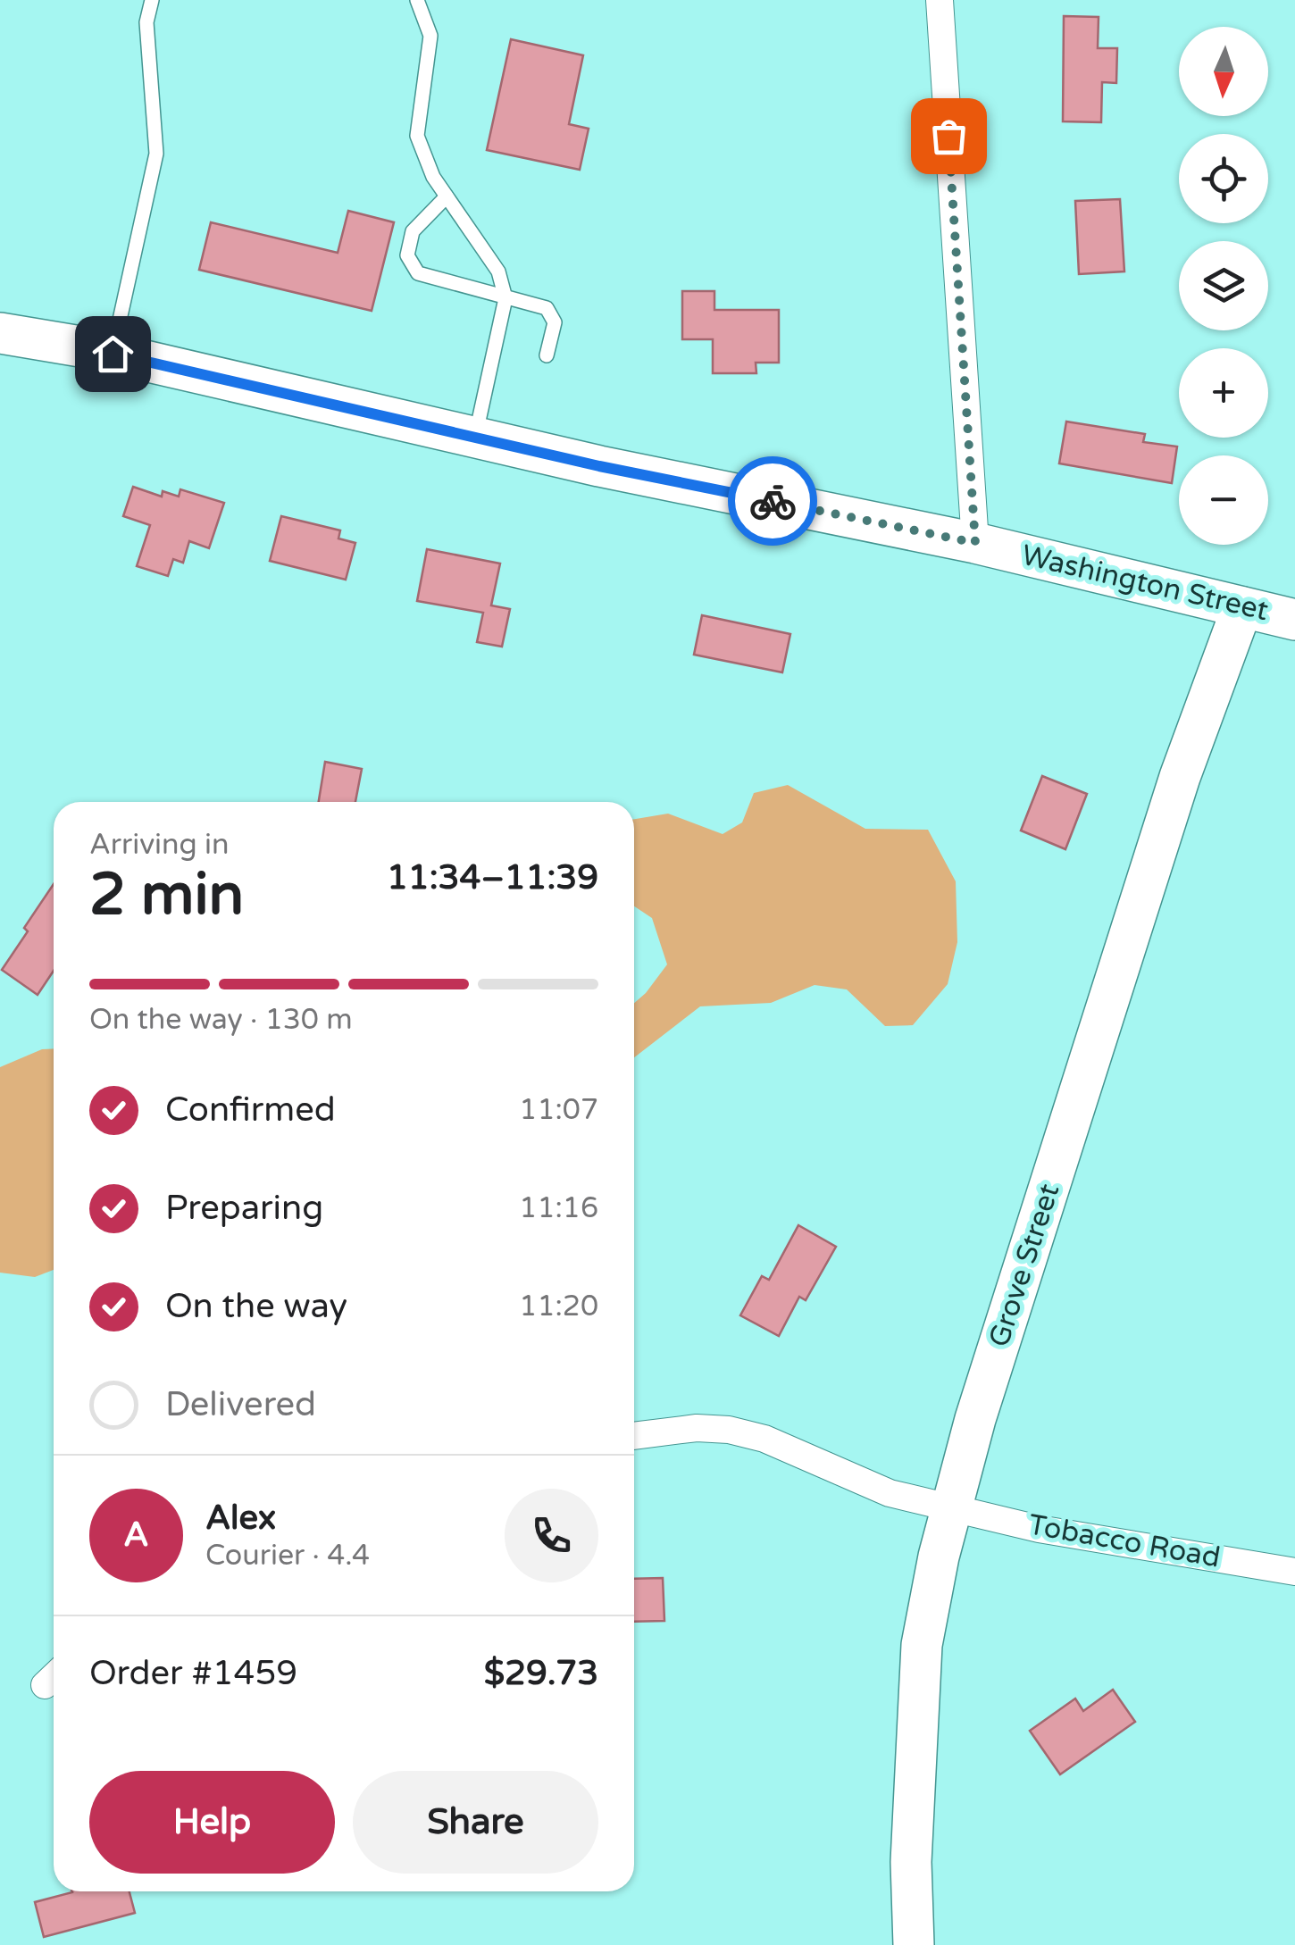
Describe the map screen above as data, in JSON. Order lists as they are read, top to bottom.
{
  "streets": {
    "main road": ["Washington Street", "Grove Street"],
    "street": ["Tobacco Road"]
  },
  "crossings": [
    ["Washington Street", "Grove Street"],
    ["Grove Street", "Tobacco Road"]
  ],
  "north": "bottom",
  "page": {
    "map_buttons": ["+", "−"],
    "heading": ["2 min", "Arriving in", "11:34–11:39"],
    "panel": [
      "Alex",
      "Courier · 4.4",
      "Order #1459",
      "$29.73"
    ],
    "bar": "On the way · 130 m",
    "list": [
      ["Confirmed", "11:07"],
      ["Preparing", "11:16"],
      ["On the way", "11:20"],
      "Delivered"
    ],
    "round": "A",
    "buttons": ["Help", "Share"]
  }
}
